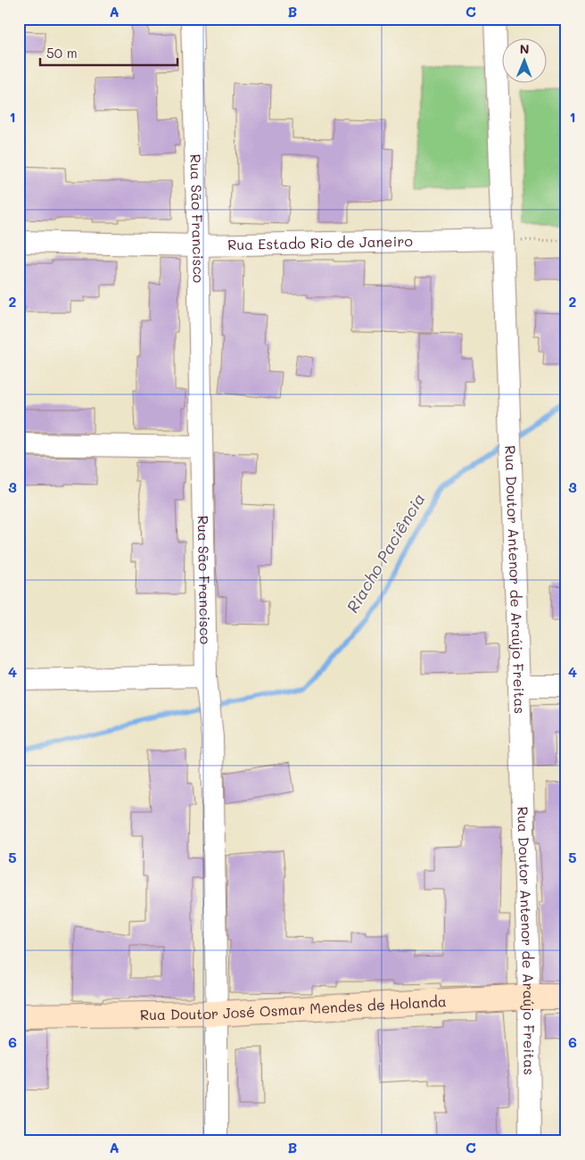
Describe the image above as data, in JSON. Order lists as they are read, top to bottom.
{
  "streets": {
    "street": [
      "Rua São Francisco",
      "Rua Estado Rio de Janeiro",
      "Rua Doutor Antenor de Araújo Freitas",
      "Rua Doutor José Osmar Mendes de Holanda"
    ]
  },
  "crossings": [
    ["Rua São Francisco", "Rua Estado Rio de Janeiro"],
    ["Rua São Francisco", "Rua Doutor José Osmar Mendes de Holanda"],
    ["Rua Estado Rio de Janeiro", "Rua Doutor Antenor de Araújo Freitas"],
    ["Rua Doutor Antenor de Araújo Freitas", "Rua Doutor José Osmar Mendes de Holanda"]
  ],
  "water": ["Riacho Paciência"],
  "scale_bar": "50 m",
  "north": "top",
  "grid": {
    "columns": ["A", "B", "C"],
    "rows": [
      "1",
      "2",
      "3",
      "4",
      "5",
      "6"
    ]
  }
}
